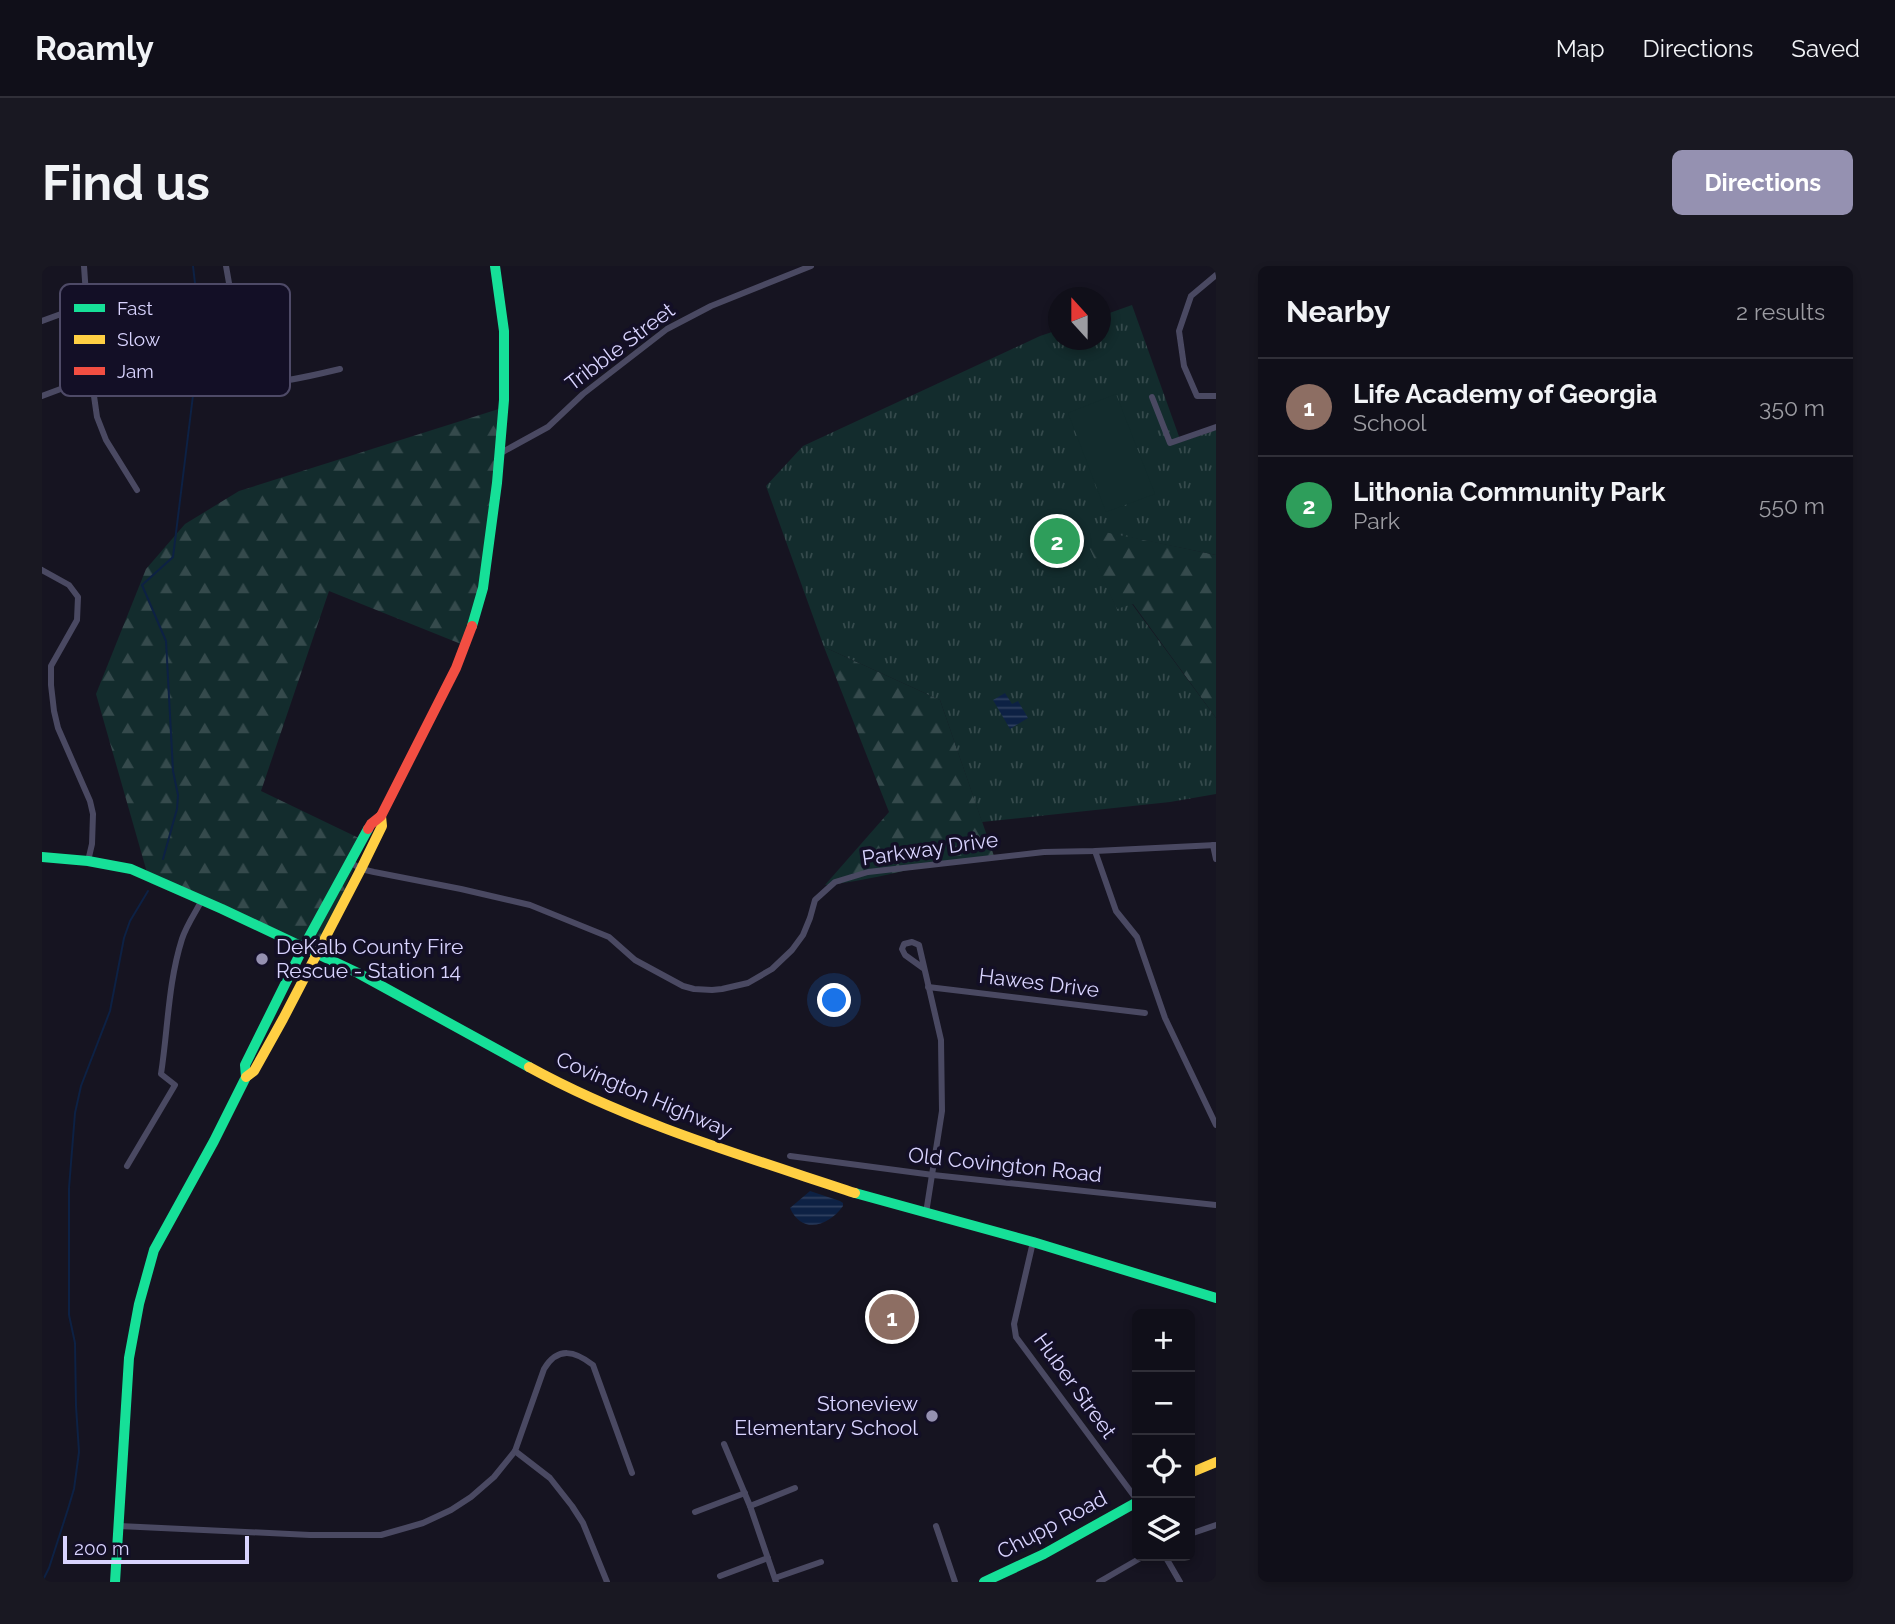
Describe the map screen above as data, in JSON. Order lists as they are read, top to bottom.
{
  "streets": {
    "main road": ["Covington Highway", "Chupp Road"],
    "street": [
      "Tribble Street",
      "Parkway Drive",
      "Hawes Drive",
      "Old Covington Road",
      "Huber Street"
    ]
  },
  "crossings": [
    ["Covington Highway", "Huber Street"]
  ],
  "places": ["DeKalb County Fire Rescue - Station 14", "Stoneview Elementary School"],
  "legend": ["Fast", "Slow", "Jam"],
  "scale_bar": "200 m",
  "north": "top",
  "page": {
    "header": "Roamly",
    "nav": ["Map", "Directions", "Saved"],
    "buttons": "Directions",
    "title": "Find us",
    "heading": ["Nearby", "2 results"],
    "list": [
      {
        "mark": "1",
        "name": "Life Academy of Georgia",
        "note": "School",
        "value": "350 m"
      },
      {
        "mark": "2",
        "name": "Lithonia Community Park",
        "note": "Park",
        "value": "550 m"
      }
    ],
    "pins": ["2", "1"],
    "map_buttons": ["+", "−"],
    "scale": "200 m"
  }
}
